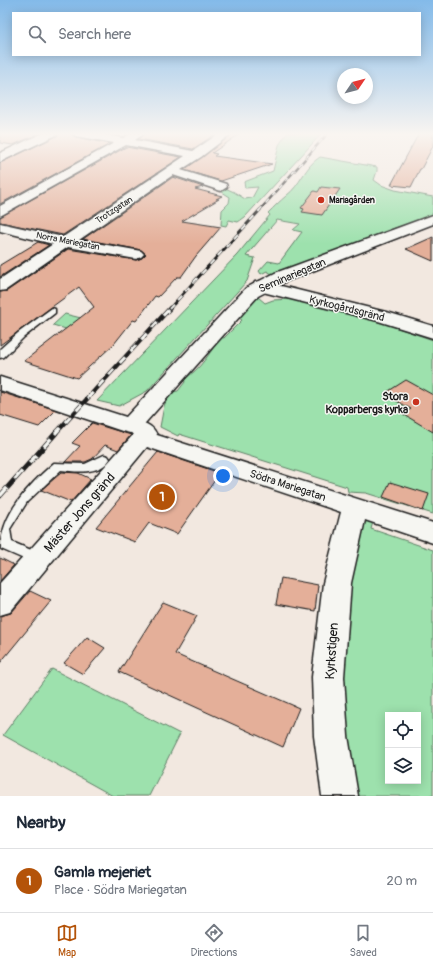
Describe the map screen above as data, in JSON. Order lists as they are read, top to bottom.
{
  "streets": {
    "street": [
      "Trotzgatan",
      "Norra Mariegatan",
      "Seminariegatan",
      "Kyrkogårdsgränd",
      "Södra Mariegatan",
      "Mäster Jons gränd",
      "Kyrkstigen"
    ]
  },
  "crossings": [
    ["Trotzgatan", "Norra Mariegatan"],
    ["Seminariegatan", "Kyrkogårdsgränd"],
    ["Seminariegatan", "Södra Mariegatan"],
    ["Seminariegatan", "Mäster Jons gränd"],
    ["Södra Mariegatan", "Mäster Jons gränd"],
    ["Södra Mariegatan", "Kyrkstigen"]
  ],
  "places": ["Mariagården", "Stora Kopparbergs kyrka"],
  "north": "top right",
  "page": {
    "search": "Search here",
    "pins": "1",
    "heading": "Nearby",
    "list": [
      {
        "mark": "1",
        "name": "Gamla mejeriet",
        "note": "Place · Södra Mariegatan",
        "value": "20 m"
      }
    ],
    "nav": ["Map", "Directions", "Saved"]
  }
}
